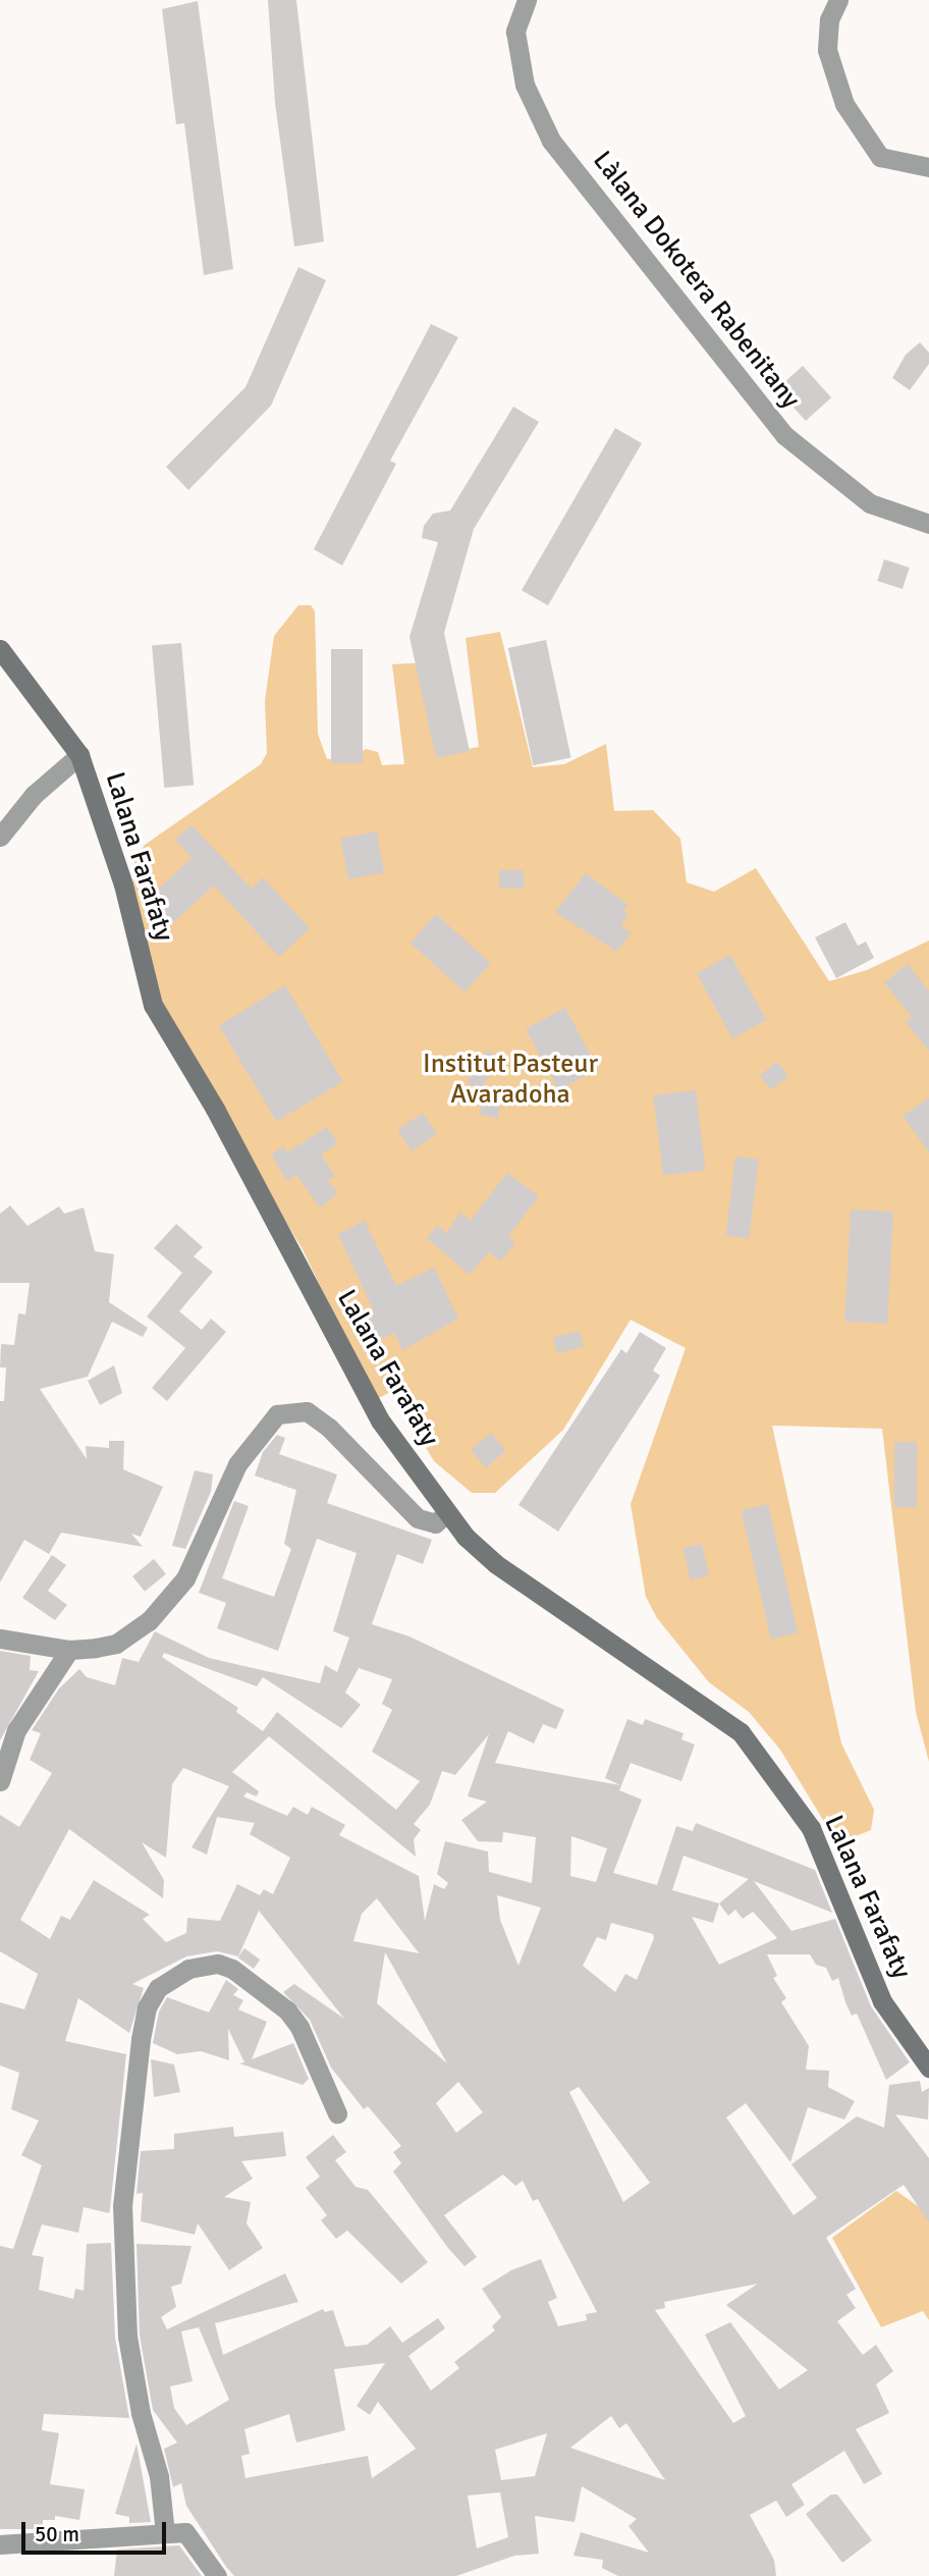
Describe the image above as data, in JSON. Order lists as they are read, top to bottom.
{
  "streets": {
    "main road": ["Lalana Farafaty"],
    "street": ["Làlana Dokotera Rabenitany"]
  },
  "parks": ["Institut Pasteur Avaradoha"],
  "scale_bar": "50 m"
}
